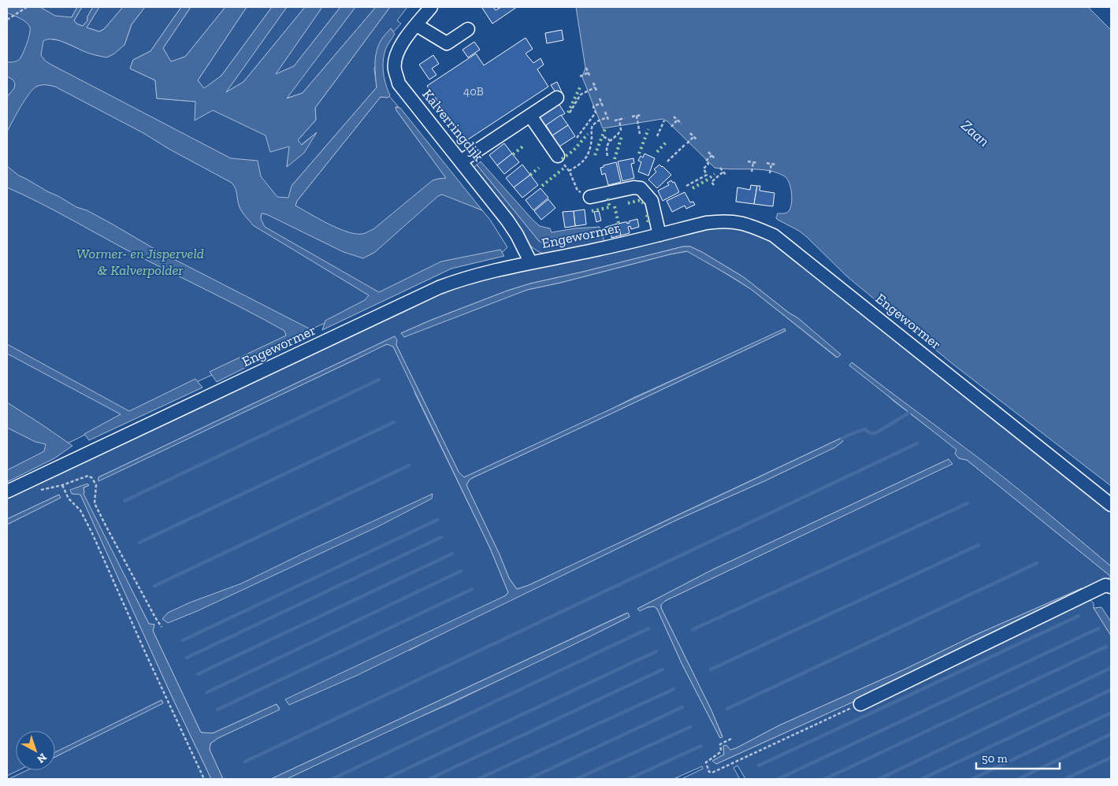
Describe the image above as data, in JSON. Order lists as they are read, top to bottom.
{
  "streets": {
    "street": ["Kalverringdijk", "Engewormer"]
  },
  "crossings": [
    ["Kalverringdijk", "Engewormer"]
  ],
  "water": ["Zaan"],
  "parks": ["Wormer- en Jisperveld & Kalverpolder"],
  "house_numbers": ["40B"],
  "scale_bar": "50 m",
  "north": "bottom right"
}
